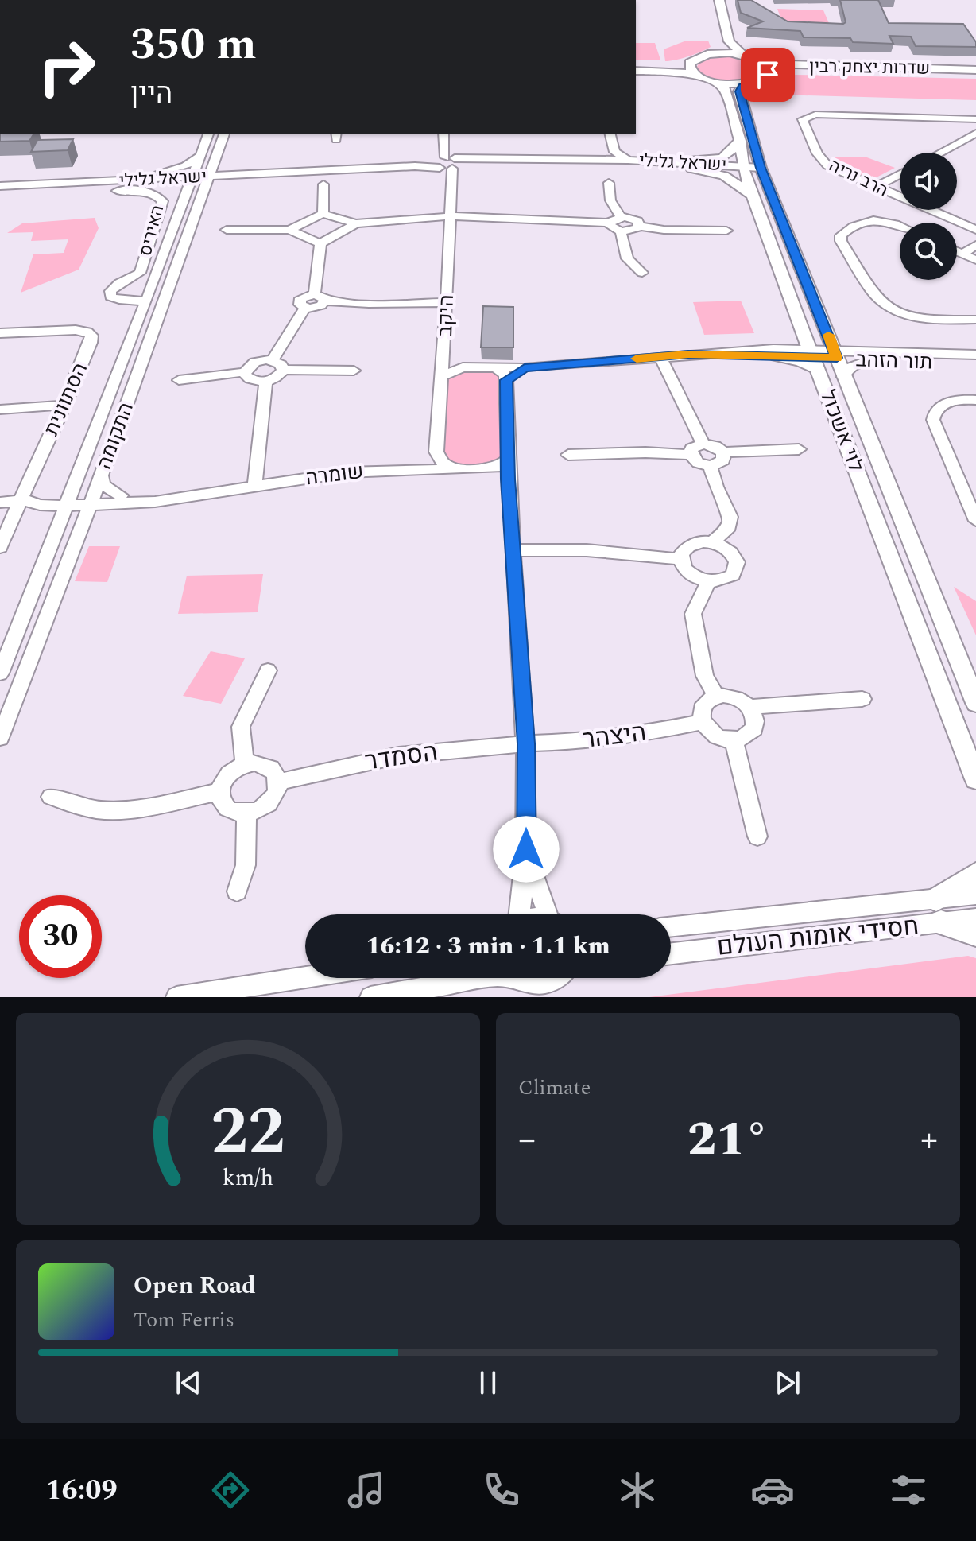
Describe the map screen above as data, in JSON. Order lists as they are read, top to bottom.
{
  "streets": {
    "main road": ["שדרות יצחק רבין", "לוי אשכול"],
    "street": [
      "ישראל גלילי",
      "הרב נריה",
      "האיריס",
      "היקב",
      "תור הזהב",
      "הסתוונית",
      "התקומה",
      "שומרה",
      "היצהר",
      "הסמדר",
      "חסידי אומות העולם"
    ]
  },
  "crossings": [
    ["ישראל גלילי", "היקב"],
    ["ישראל גלילי", "לוי אשכול"],
    ["ישראל גלילי", "התקומה"],
    ["האיריס", "התקומה"],
    ["היקב", "שומרה"],
    ["תור הזהב", "לוי אשכול"],
    ["התקומה", "שומרה"],
    ["היצהר", "הסמדר"]
  ],
  "page": {
    "turn": ["350 m", "היין"],
    "limit": "30",
    "trip": "16:12 · 3 min · 1.1 km",
    "tile": "Climate",
    "heat": ["−", "21°", "+"],
    "song": ["Open Road", "Tom Ferris"],
    "tabs": "16:09",
    "gauge": ["22", "km/h"]
  }
}
